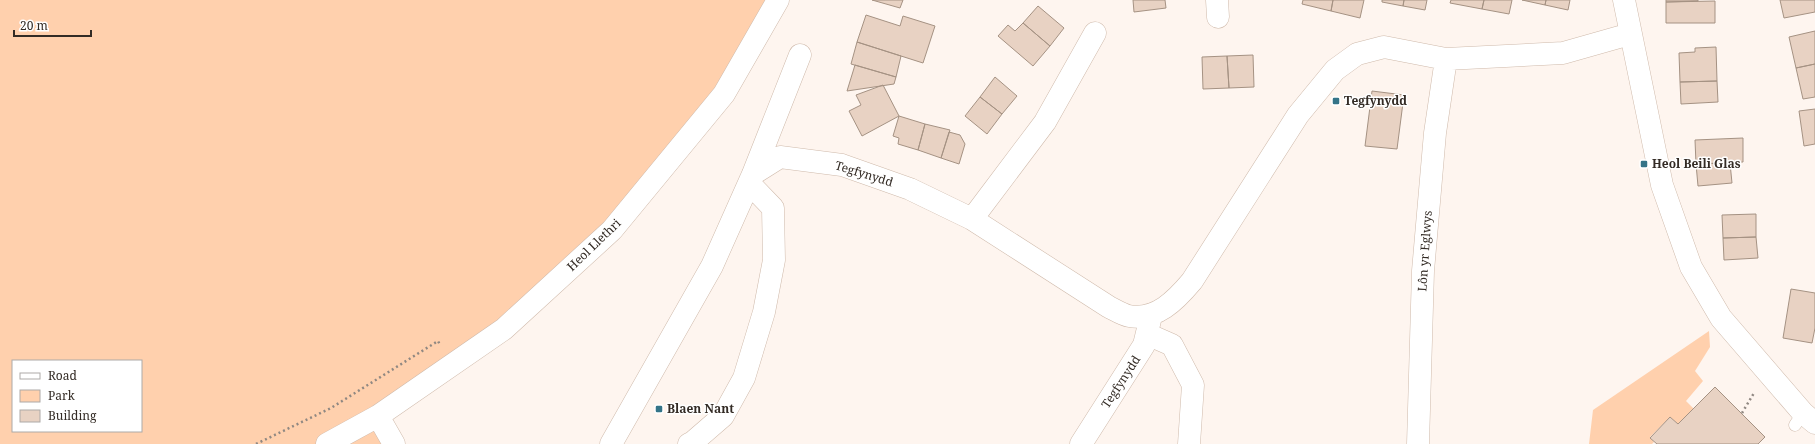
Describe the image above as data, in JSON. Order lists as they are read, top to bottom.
{
  "streets": {
    "street": ["Tegfynydd", "Heol Llethri", "Lôn yr Eglwys"]
  },
  "places": {
    "transit": ["Tegfynydd", "Heol Beili Glas", "Blaen Nant"]
  },
  "legend": ["Road", "Park", "Building"],
  "scale_bar": "20 m"
}
